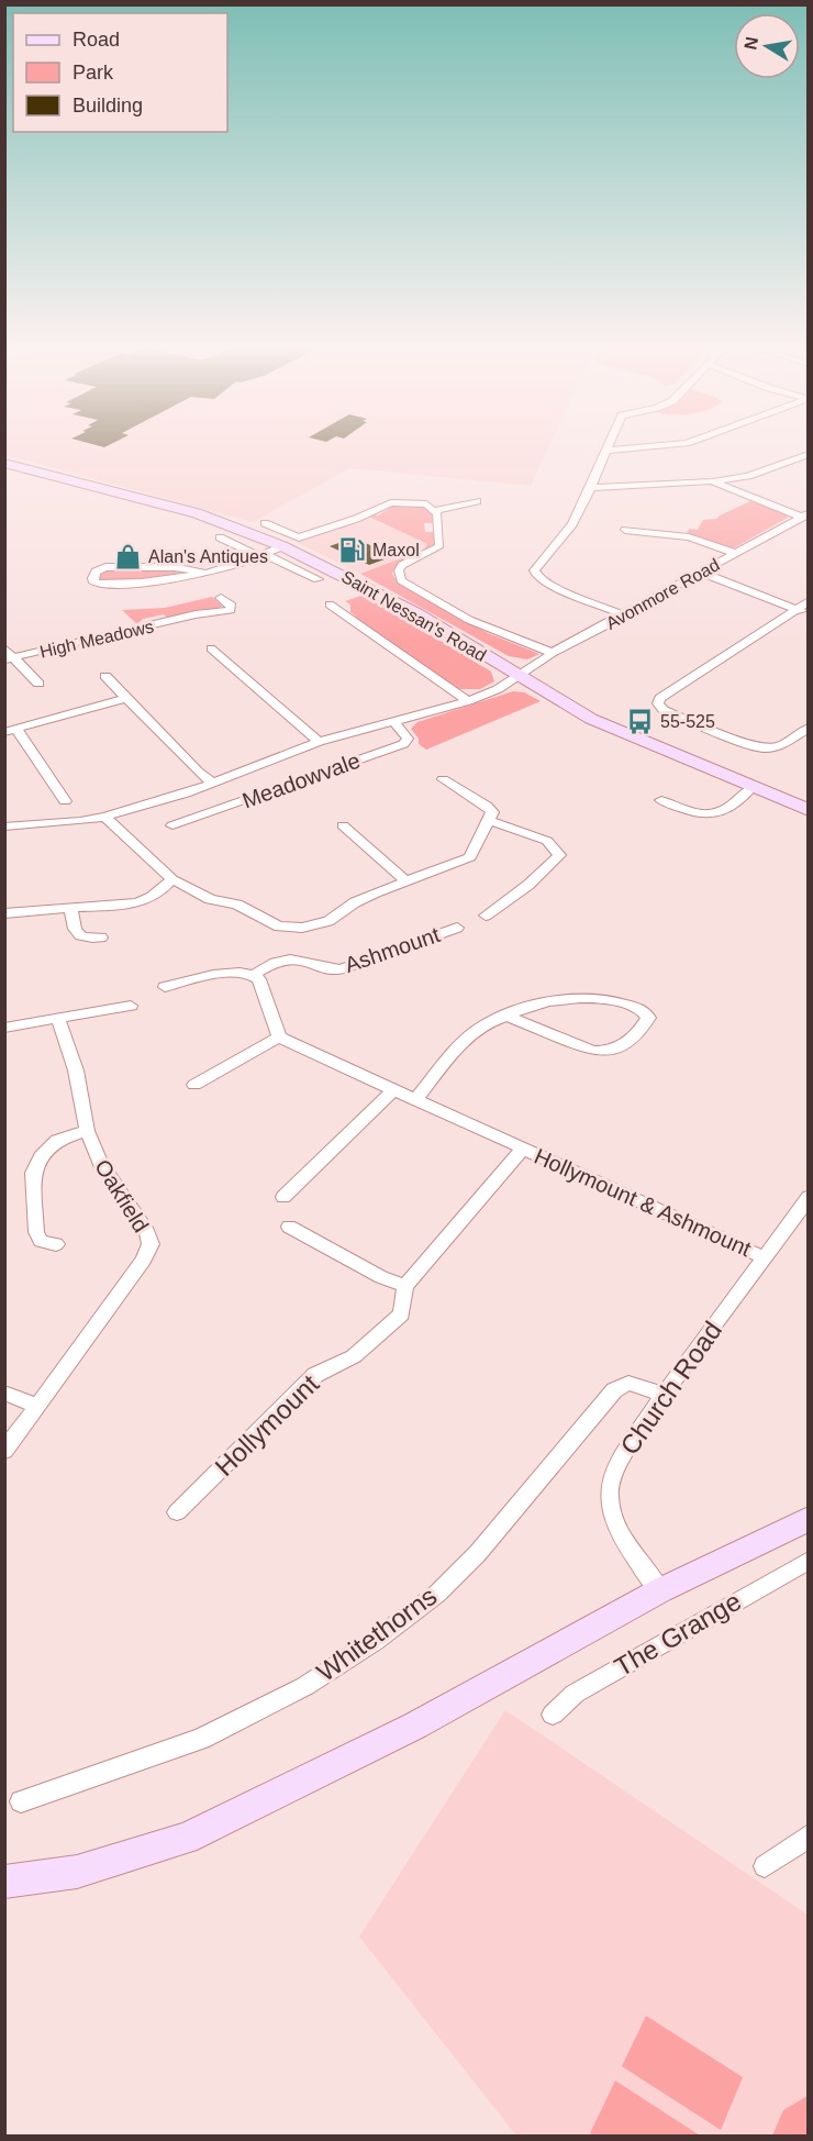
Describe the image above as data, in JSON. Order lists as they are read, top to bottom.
{
  "streets": {
    "main road": ["Saint Nessan's Road"],
    "street": [
      "Avonmore Road",
      "High Meadows",
      "Meadowvale",
      "Ashmount",
      "Oakfield",
      "Hollymount & Ashmount",
      "Church Road",
      "Hollymount",
      "Whitethorns",
      "The Grange"
    ]
  },
  "crossings": [
    ["Avonmore Road", "Saint Nessan's Road"],
    ["Avonmore Road", "Meadowvale"],
    ["Saint Nessan's Road", "Meadowvale"],
    ["Hollymount & Ashmount", "Church Road"],
    ["Hollymount & Ashmount", "Hollymount"],
    ["Church Road", "Whitethorns"]
  ],
  "places": {
    "fuel station": ["Maxol"],
    "shop": ["Alan's Antiques"],
    "bus stop": ["55-525"]
  },
  "legend": ["Road", "Park", "Building"],
  "north": "left"
}
